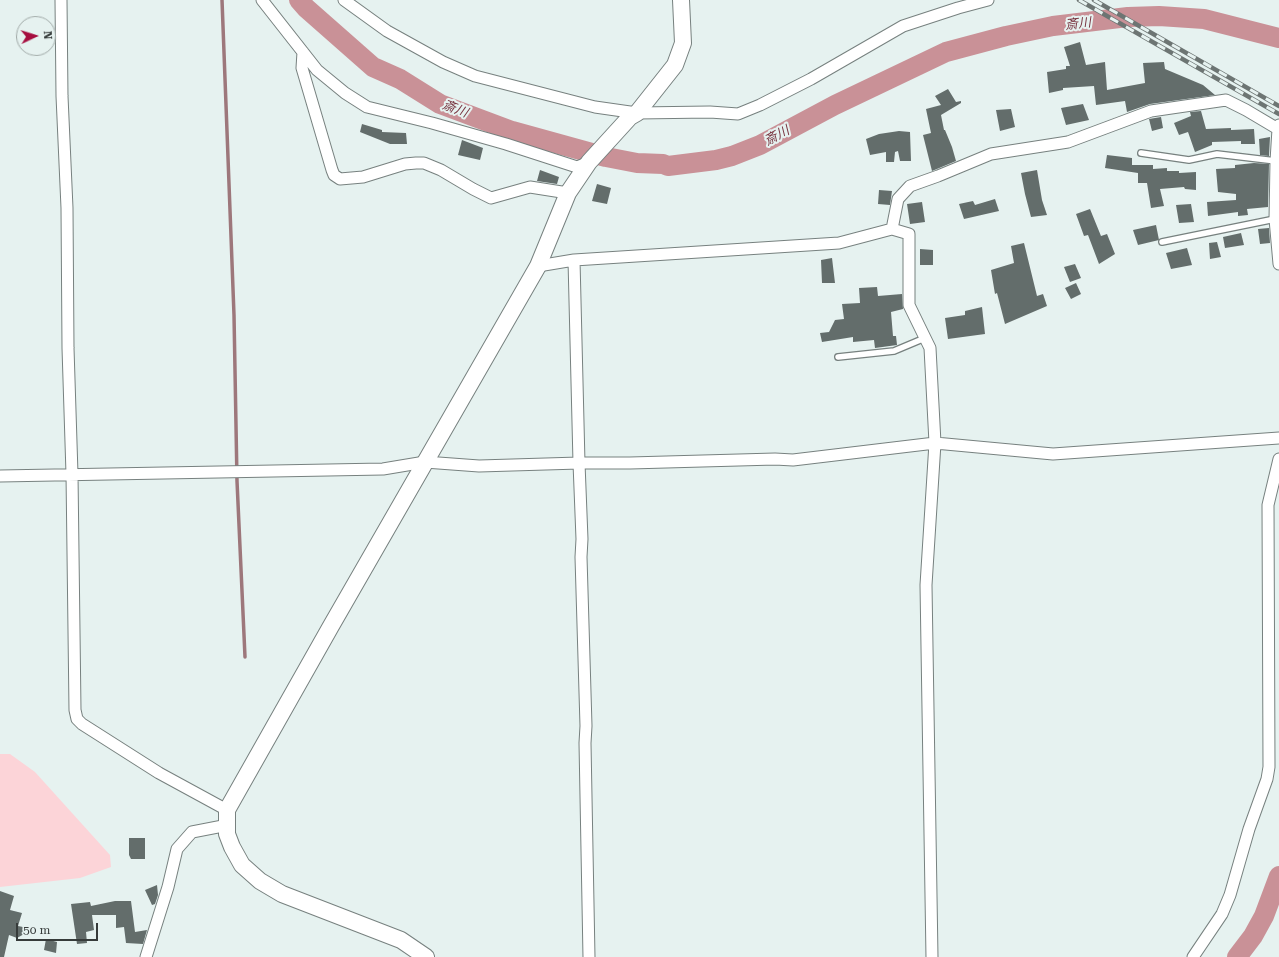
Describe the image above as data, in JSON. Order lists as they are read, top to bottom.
{
  "water": ["斎川"],
  "scale_bar": "50 m",
  "north": "right"
}
